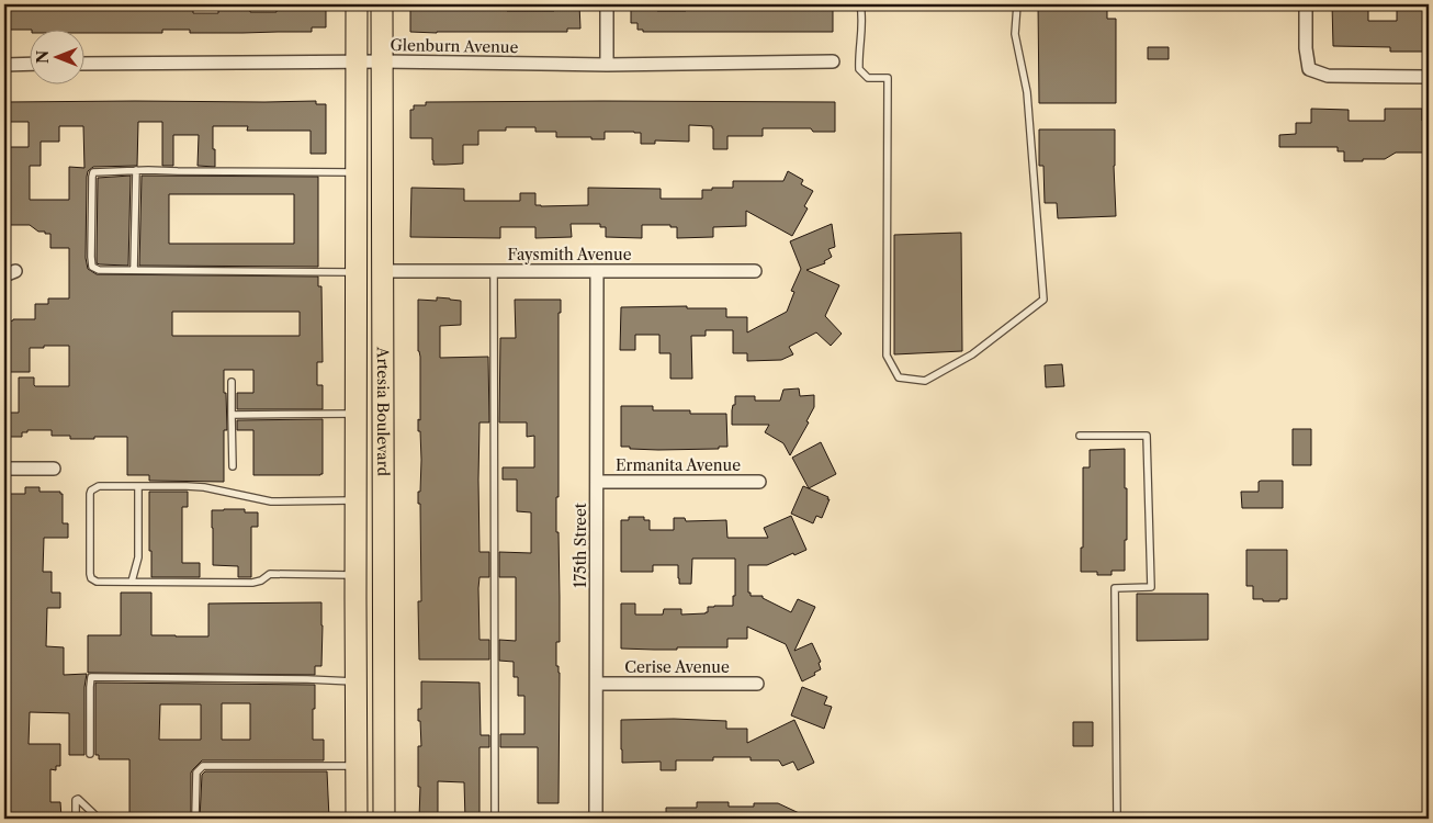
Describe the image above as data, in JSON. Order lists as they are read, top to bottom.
{
  "streets": {
    "main road": ["Artesia Boulevard"],
    "street": [
      "Glenburn Avenue",
      "Faysmith Avenue",
      "Ermanita Avenue",
      "175th Street",
      "Cerise Avenue"
    ]
  },
  "crossings": [
    ["Glenburn Avenue", "Artesia Boulevard"],
    ["Faysmith Avenue", "Artesia Boulevard"],
    ["Faysmith Avenue", "175th Street"],
    ["Ermanita Avenue", "175th Street"],
    ["175th Street", "Cerise Avenue"]
  ],
  "north": "left"
}
